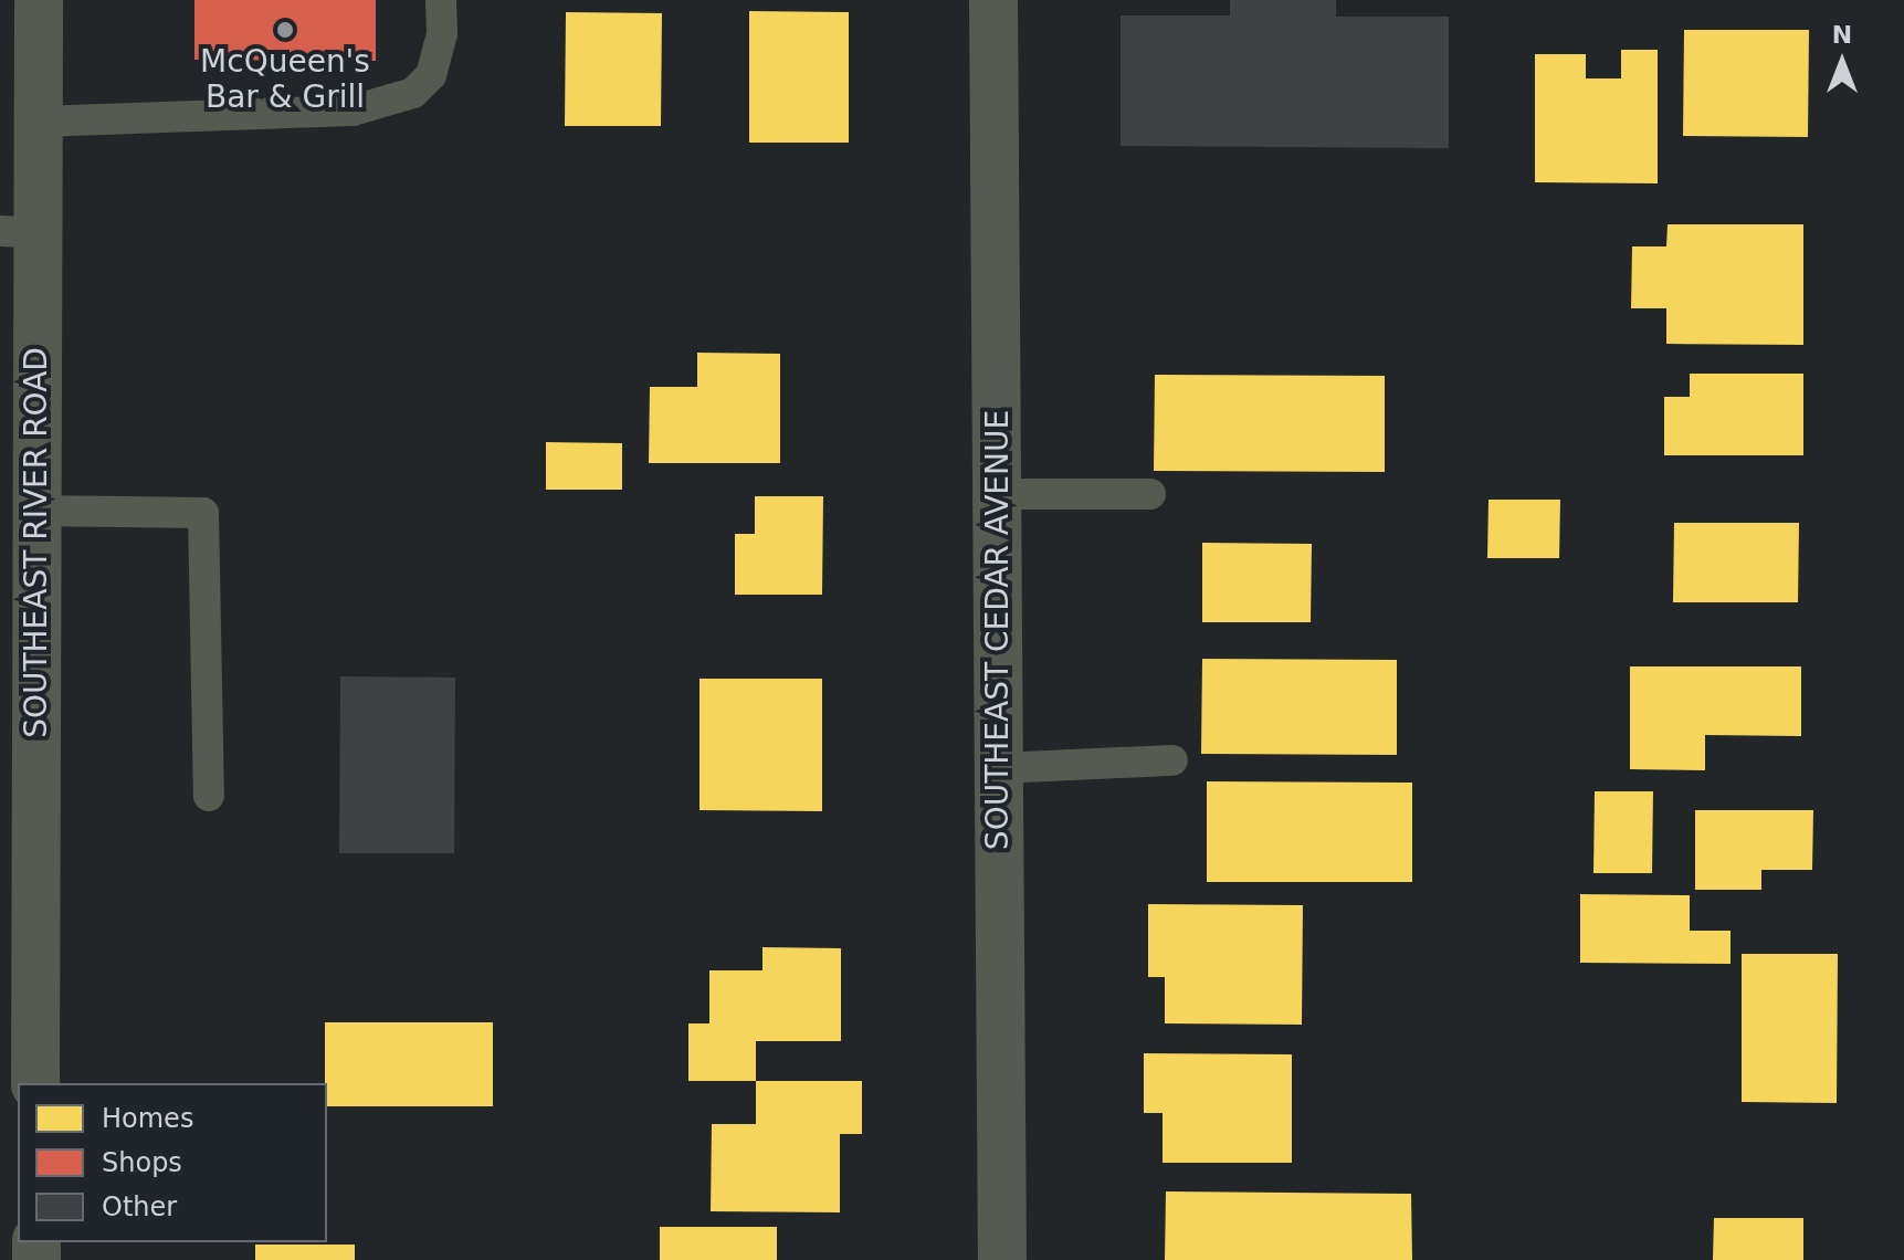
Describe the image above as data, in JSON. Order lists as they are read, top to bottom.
{
  "streets": {
    "street": ["SOUTHEAST RIVER ROAD", "SOUTHEAST CEDAR AVENUE"]
  },
  "places": ["McQueen's Bar & Grill"],
  "legend": ["Homes", "Shops", "Other"],
  "north": "top"
}
